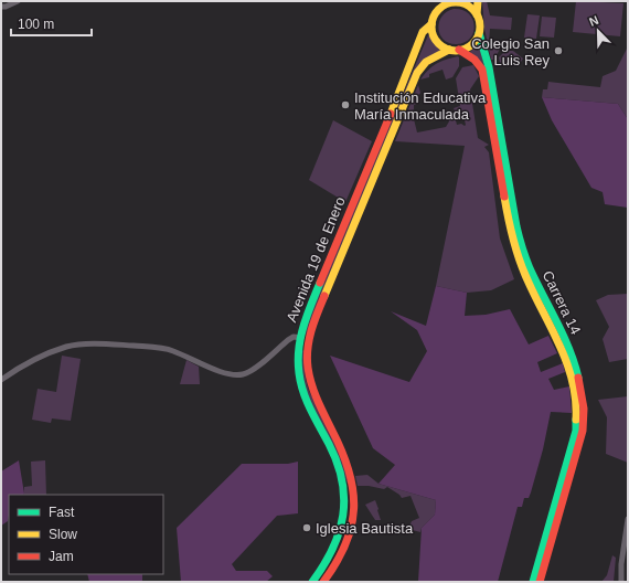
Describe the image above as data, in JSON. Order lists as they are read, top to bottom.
{
  "streets": {
    "main road": ["Avenida 19 de Enero", "Carrera 14"]
  },
  "crossings": [
    ["Avenida 19 de Enero", "Carrera 14"]
  ],
  "places": ["Colegio San Luis Rey", "Institución Educativa María Inmaculada", "Iglesia Bautista"],
  "legend": ["Fast", "Slow", "Jam"],
  "scale_bar": "100 m",
  "north": "top left"
}
